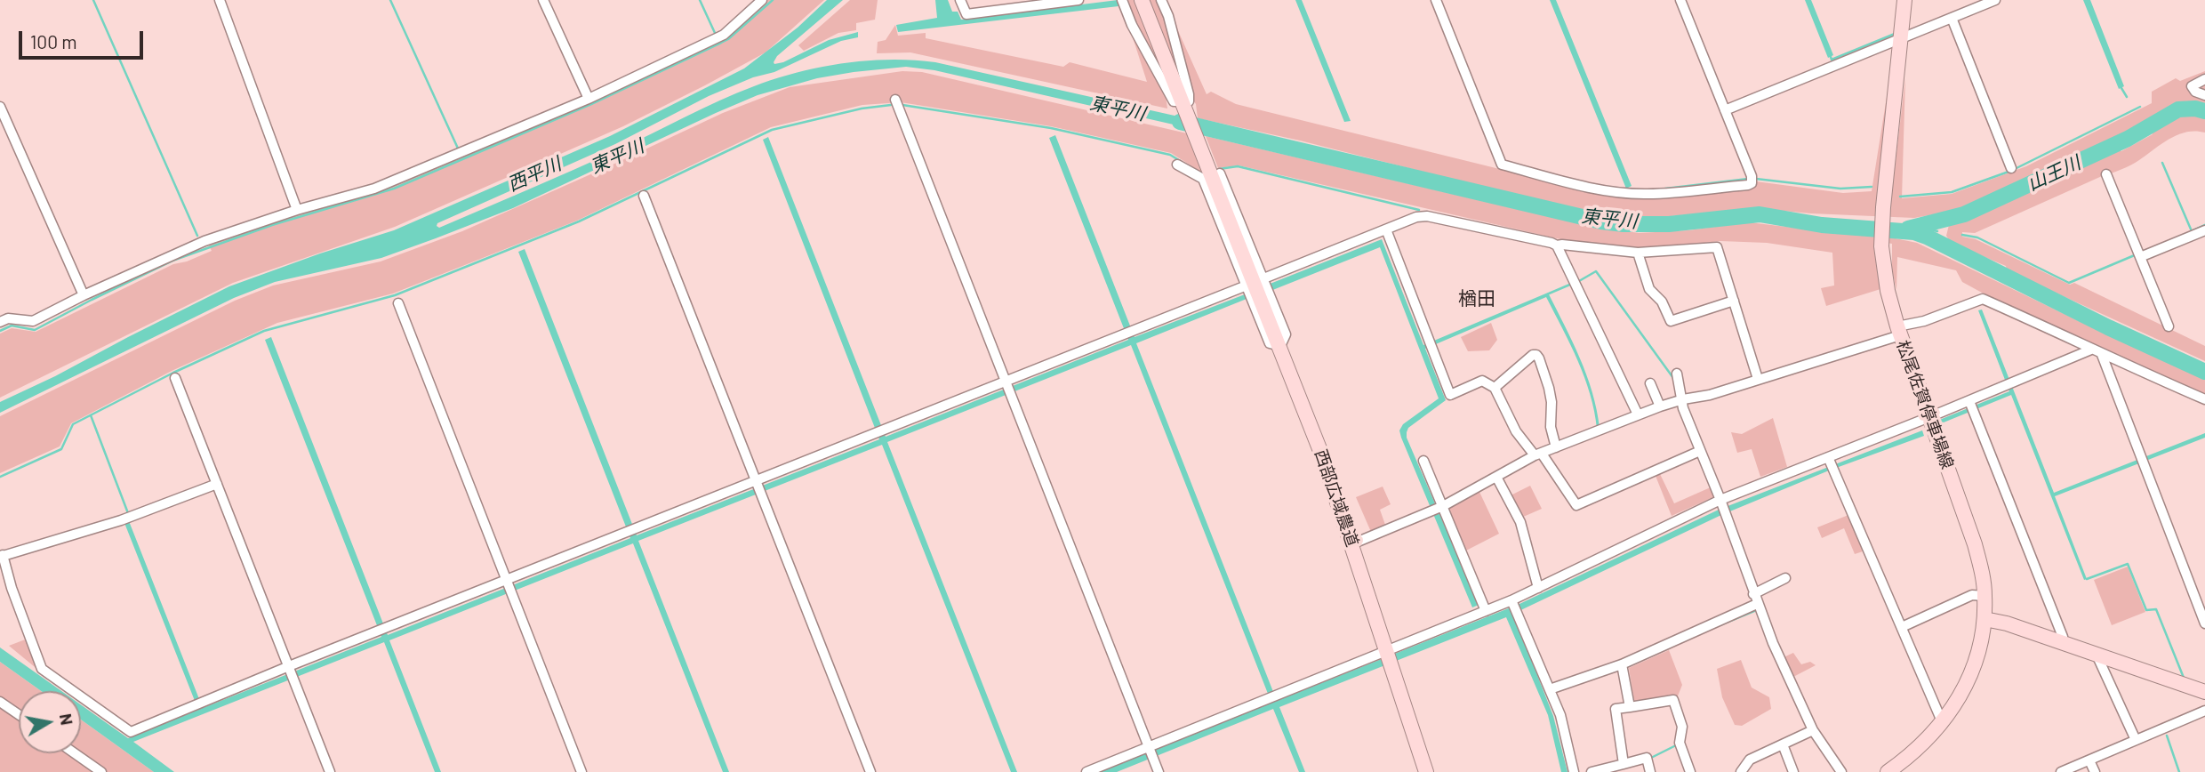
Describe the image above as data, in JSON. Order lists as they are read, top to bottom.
{
  "streets": {
    "street": ["松尾佐賀停車場線", "西部広域農道"]
  },
  "districts": ["楢田"],
  "water": ["東平川", "山王川", "西平川"],
  "scale_bar": "100 m",
  "north": "right"
}
